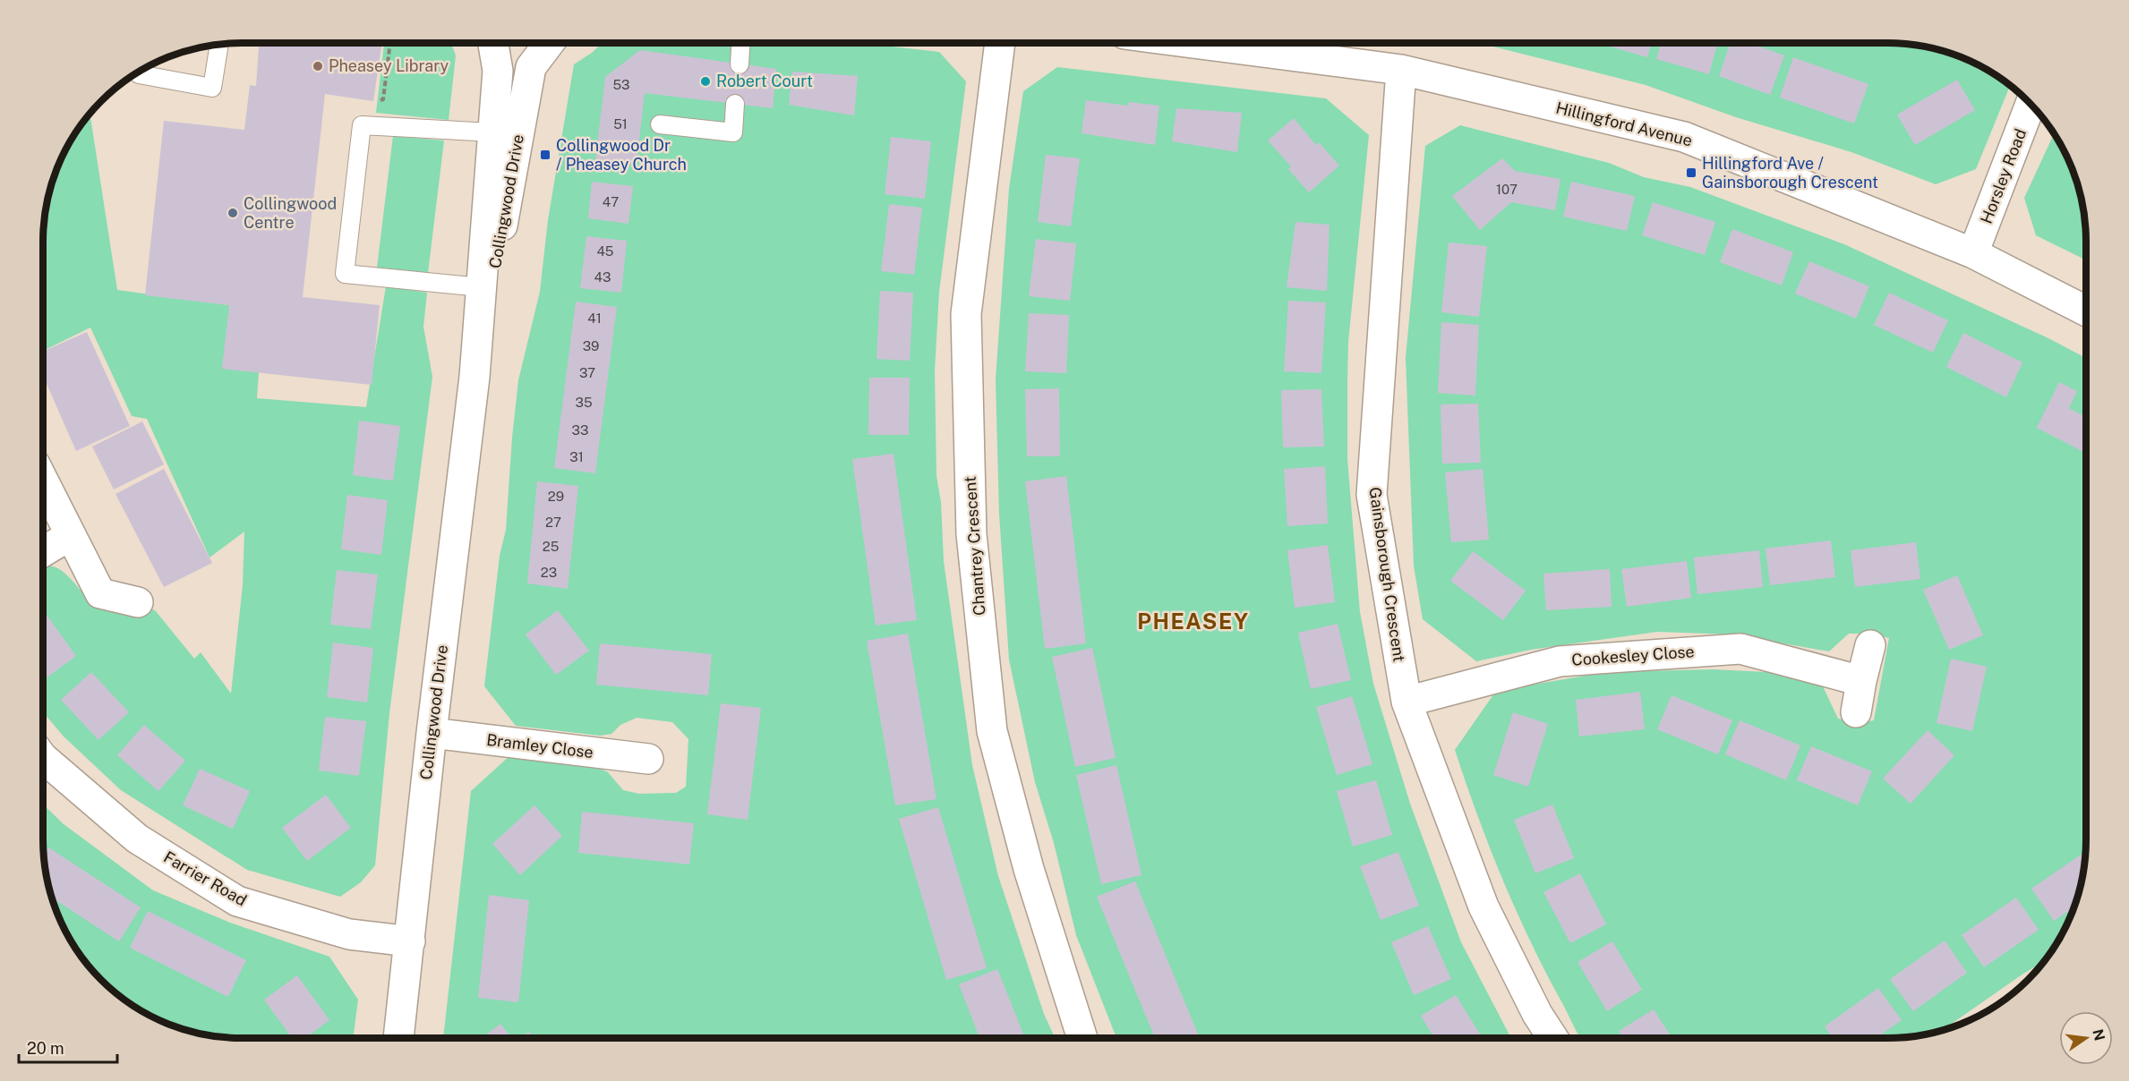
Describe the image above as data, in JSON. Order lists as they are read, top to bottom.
{
  "streets": {
    "street": [
      "Hillingford Avenue",
      "Horsley Road",
      "Collingwood Drive",
      "Chantrey Crescent",
      "Gainsborough Crescent",
      "Cookesley Close",
      "Bramley Close",
      "Farrier Road"
    ]
  },
  "crossings": [
    ["Hillingford Avenue", "Horsley Road"],
    ["Hillingford Avenue", "Gainsborough Crescent"],
    ["Collingwood Drive", "Bramley Close"],
    ["Collingwood Drive", "Farrier Road"],
    ["Gainsborough Crescent", "Cookesley Close"]
  ],
  "districts": ["PHEASEY"],
  "places": {
    "other": ["Pheasey Library", "Robert Court", "Collingwood Centre"],
    "transit": ["Collingwood Dr / Pheasey Church", "Hillingford Ave / Gainsborough Crescent"]
  },
  "house_numbers": [
    "53",
    "51",
    "107",
    "47",
    "45",
    "43",
    "41",
    "39",
    "37",
    "35",
    "33",
    "31",
    "29",
    "27",
    "25",
    "23"
  ],
  "scale_bar": "20 m",
  "north": "right"
}
